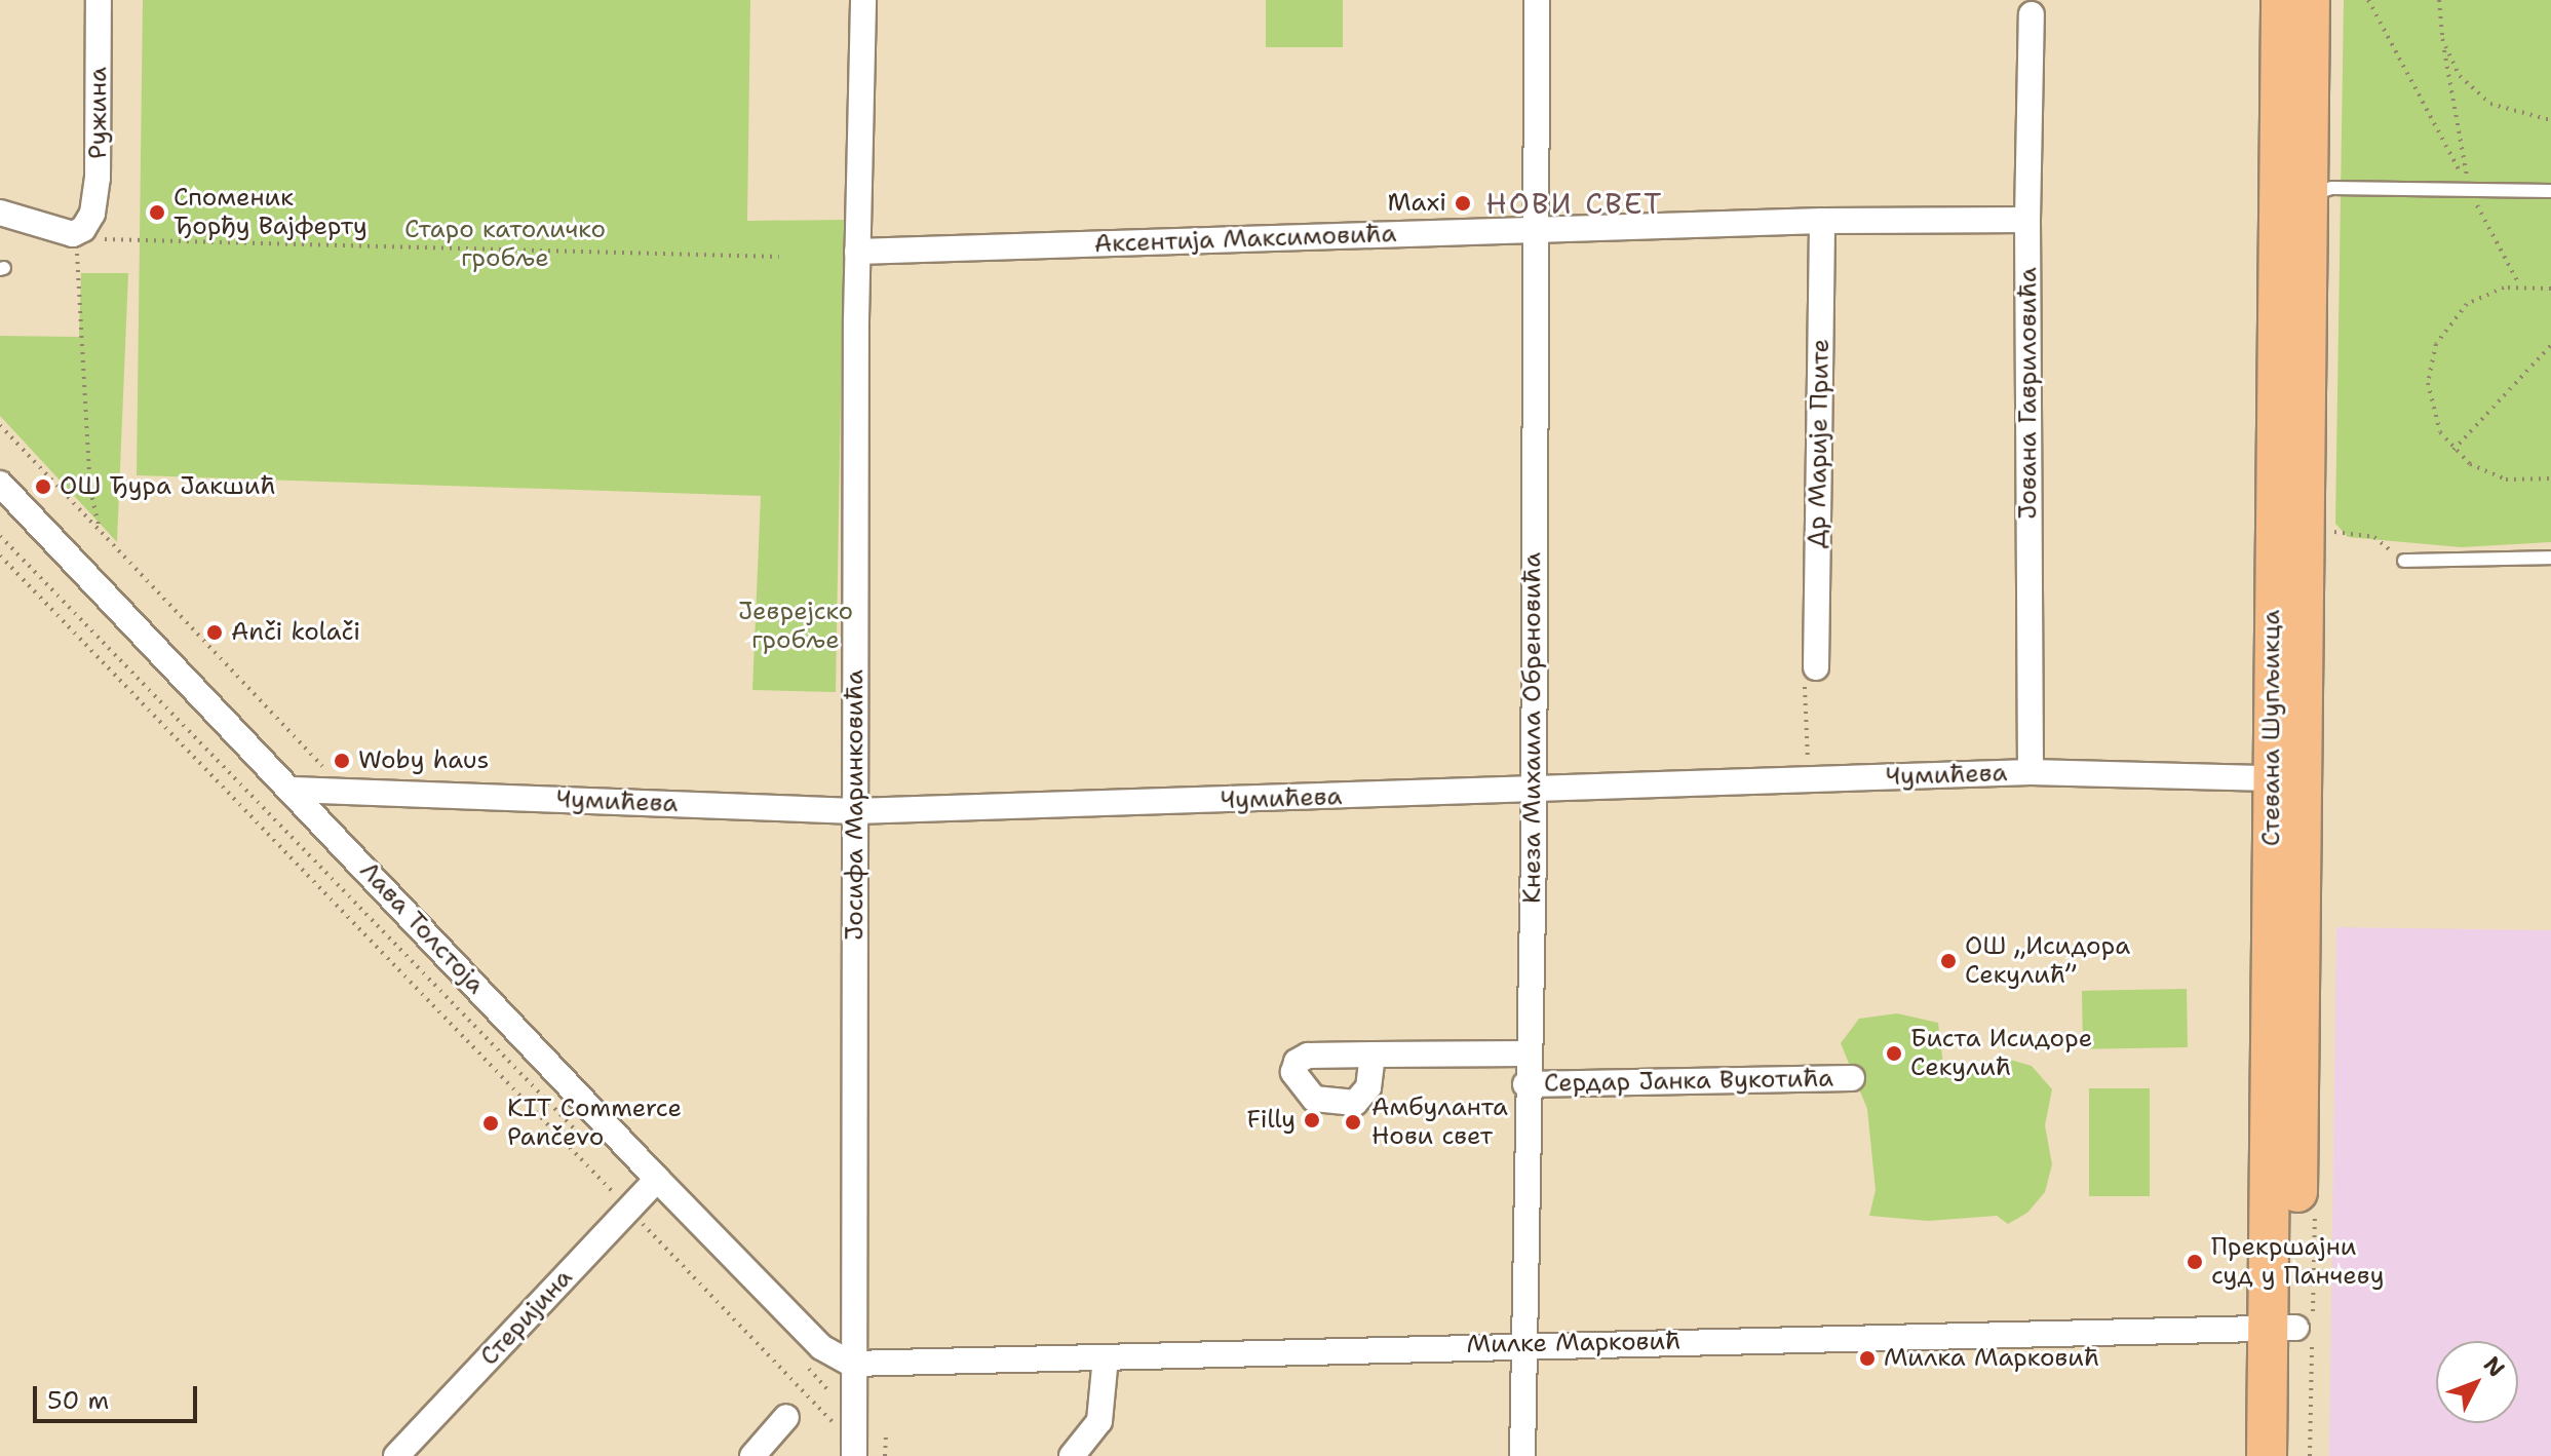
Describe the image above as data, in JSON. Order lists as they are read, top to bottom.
{
  "streets": {
    "main road": ["Стевана Шупљикца"],
    "street": [
      "Ружина",
      "Аксентија Максимовића",
      "Јована Гавриловића",
      "Др Марије Прите",
      "Кнеза Михаила Обреновића",
      "Чумићева",
      "Јосифа Маринковића",
      "Лава Толстоја",
      "Сердар Јанка Вукотића",
      "Стеријина",
      "Милке Марковић"
    ]
  },
  "crossings": [
    ["Аксентија Максимовића", "Јована Гавриловића"],
    ["Аксентија Максимовића", "Др Марије Прите"],
    ["Аксентија Максимовића", "Кнеза Михаила Обреновића"],
    ["Аксентија Максимовића", "Јосифа Маринковића"],
    ["Јована Гавриловића", "Чумићева"],
    ["Кнеза Михаила Обреновића", "Чумићева"],
    ["Кнеза Михаила Обреновића", "Сердар Јанка Вукотића"],
    ["Кнеза Михаила Обреновића", "Милке Марковић"],
    ["Стевана Шупљикца", "Чумићева"],
    ["Стевана Шупљикца", "Милке Марковић"],
    ["Чумићева", "Јосифа Маринковића"],
    ["Чумићева", "Лава Толстоја"],
    ["Јосифа Маринковића", "Лава Толстоја"],
    ["Јосифа Маринковића", "Милке Марковић"],
    ["Лава Толстоја", "Стеријина"],
    ["Лава Толстоја", "Милке Марковић"]
  ],
  "districts": ["НОВИ СВЕТ"],
  "parks": ["Старо католичко гробље", "Јеврејско гробље"],
  "places": [
    "Maxi",
    "Споменик Ђорђу Вајферту",
    "ОШ Ђура Јакшић",
    "Anči kolači",
    "Woby haus",
    "ОШ „Исидора Секулић”",
    "Биста Исидоре Секулић",
    "Filly",
    "Амбуланта Нови свет",
    "KIT Commerce Pančevo",
    "Прекршајни суд у Панчеву",
    "Милка Марковић"
  ],
  "scale_bar": "50 m",
  "north": "top right"
}
